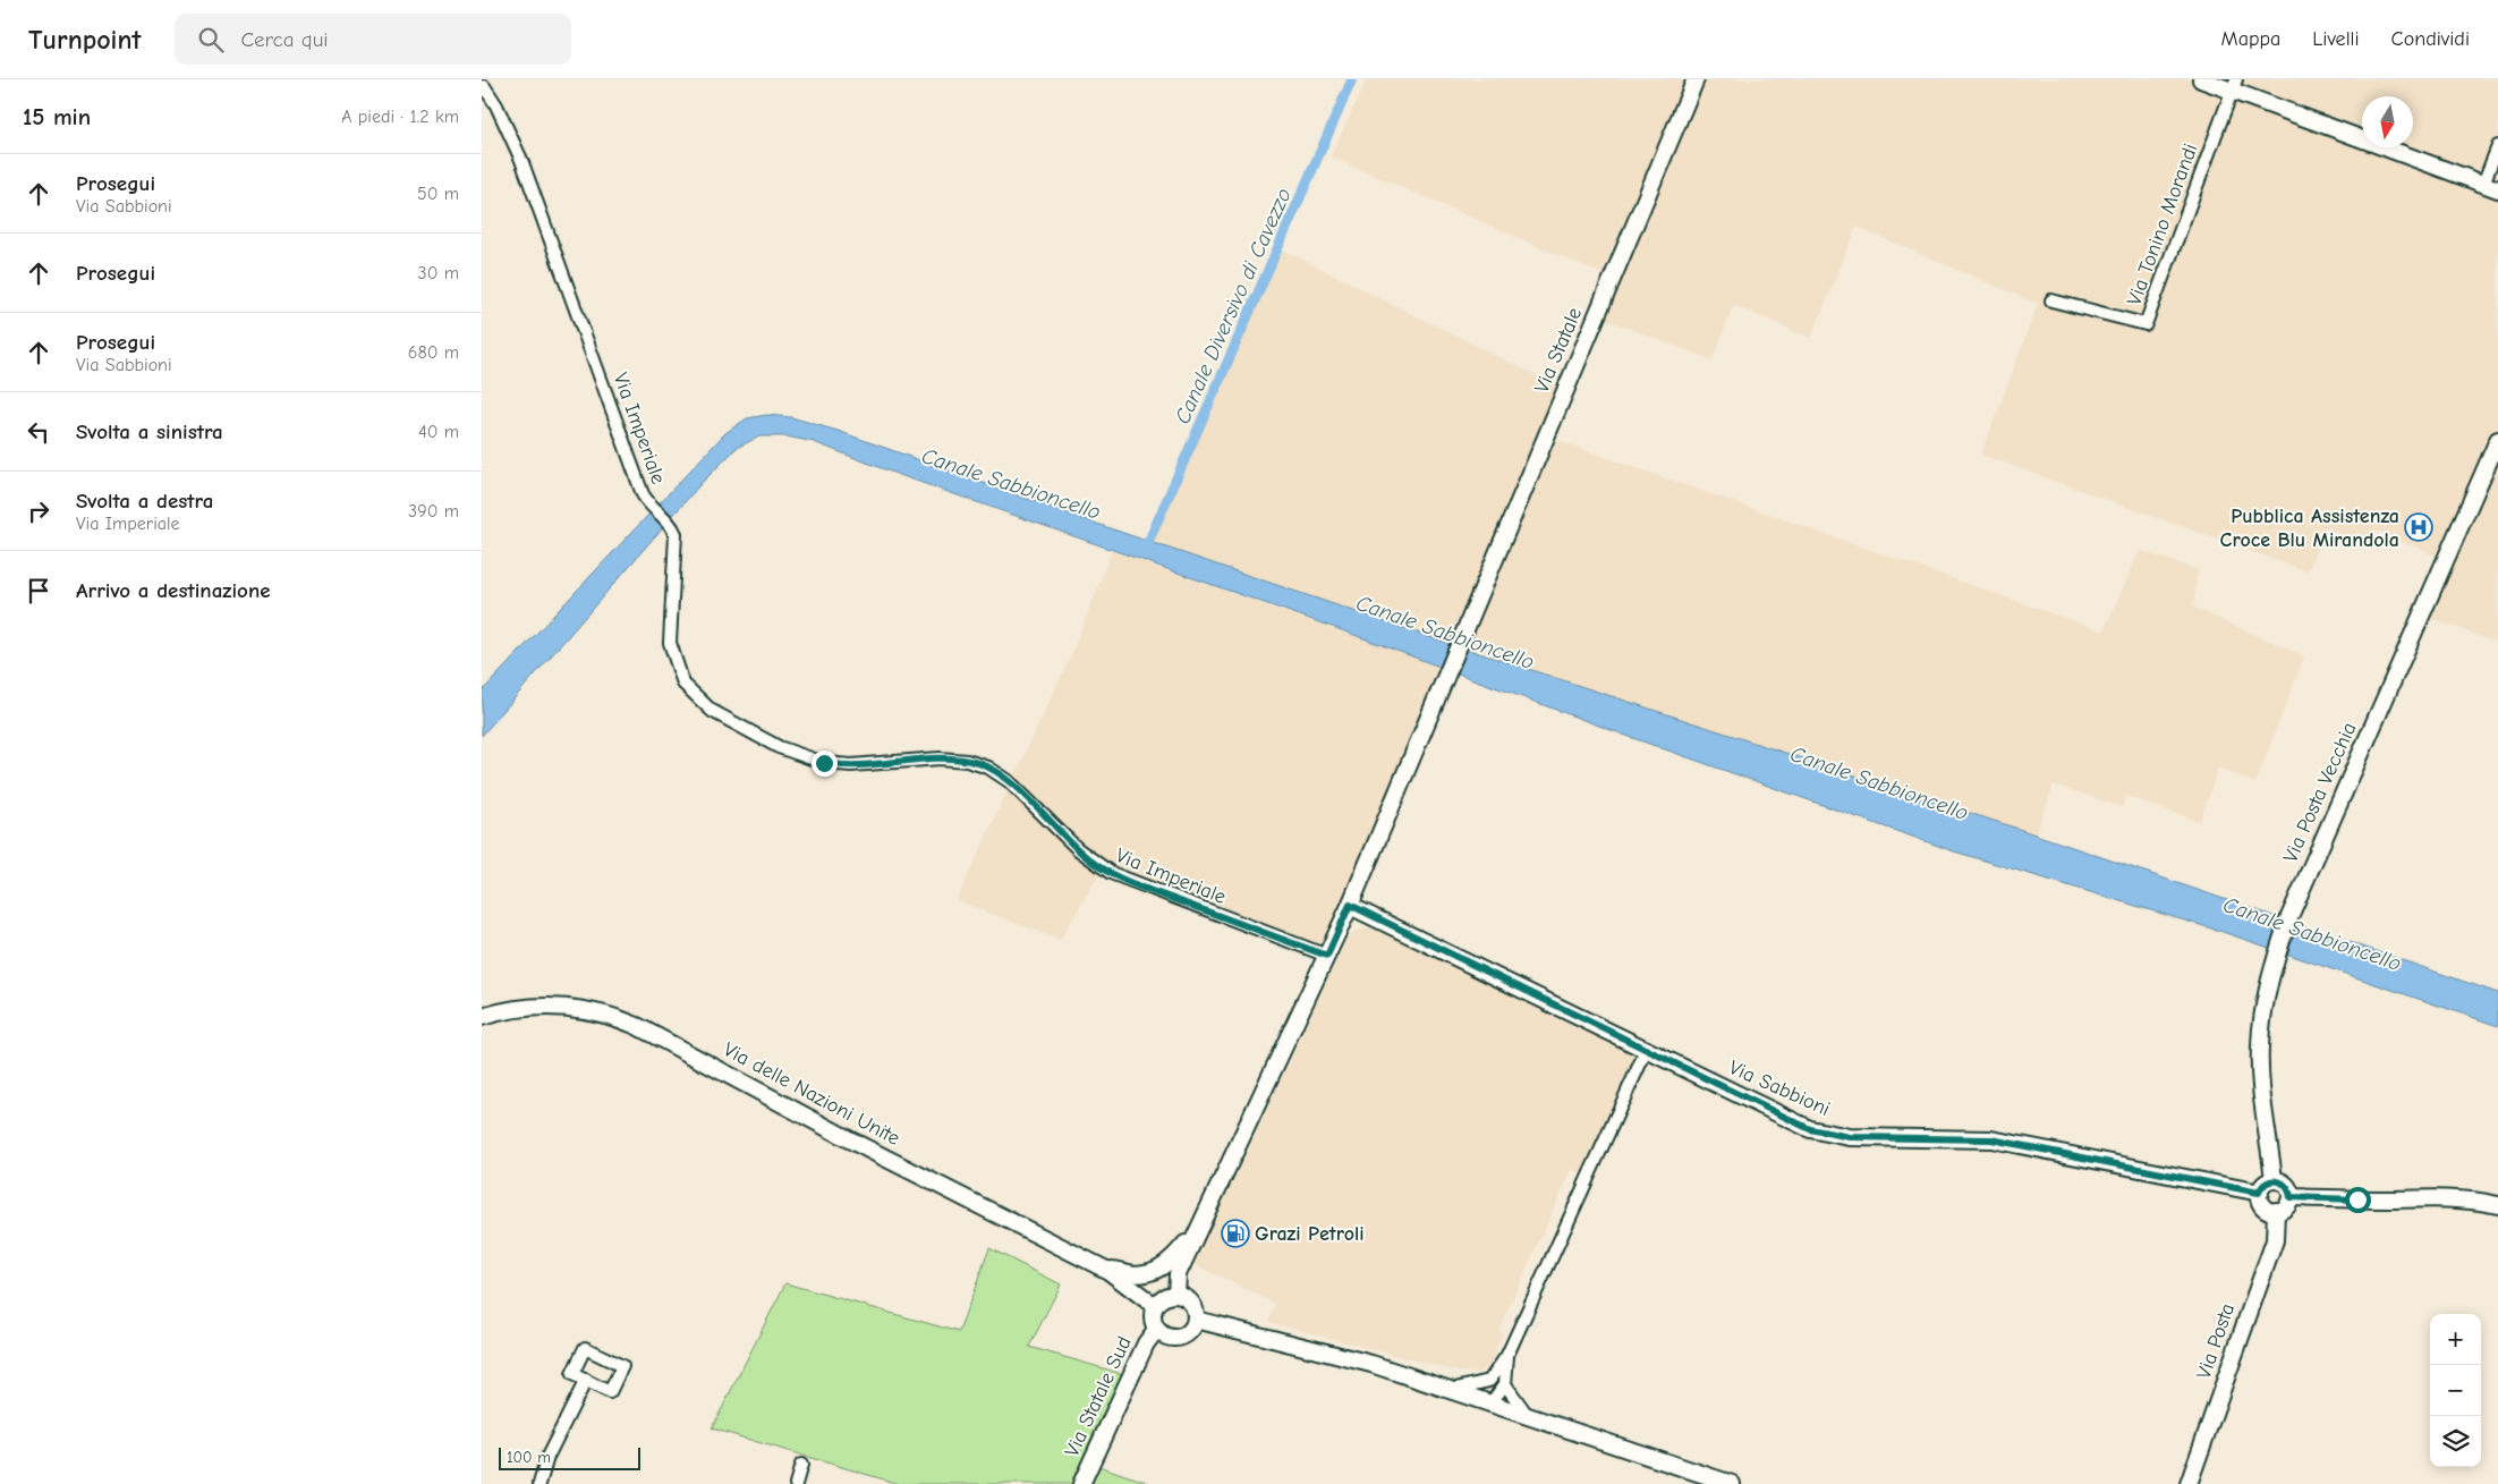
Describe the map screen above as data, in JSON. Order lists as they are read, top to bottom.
{
  "streets": {
    "street": [
      "Via Tonino Morandi",
      "Via Statale",
      "Via Imperiale",
      "Via Posta Vecchia",
      "Via Sabbioni",
      "Via delle Nazioni Unite",
      "Via Posta",
      "Via Statale Sud"
    ]
  },
  "crossings": [
    ["Via Statale", "Via Imperiale"],
    ["Via Statale", "Via Sabbioni"],
    ["Via Statale", "Via delle Nazioni Unite"],
    ["Via Posta Vecchia", "Via Sabbioni"],
    ["Via Posta Vecchia", "Via Posta"],
    ["Via Sabbioni", "Via Posta"],
    ["Via delle Nazioni Unite", "Via Statale Sud"]
  ],
  "water": ["Canale Diversivo di Cavezzo", "Canale Sabbioncello"],
  "places": {
    "hospital": ["Pubblica Assistenza Croce Blu Mirandola"],
    "fuel station": ["Grazi Petroli"]
  },
  "scale_bar": "100 m",
  "north": "bottom",
  "page": {
    "header": "Turnpoint",
    "search": "Cerca qui",
    "nav": ["Mappa", "Livelli", "Condividi"],
    "heading": ["15 min", "A piedi · 1.2 km"],
    "list": [
      ["Prosegui", "Via Sabbioni", "50 m"],
      ["Prosegui", "30 m"],
      ["Prosegui", "Via Sabbioni", "680 m"],
      ["Svolta a sinistra", "40 m"],
      ["Svolta a destra", "Via Imperiale", "390 m"],
      "Arrivo a destinazione"
    ],
    "map_buttons": ["+", "−"],
    "scale": "100 m"
  }
}
